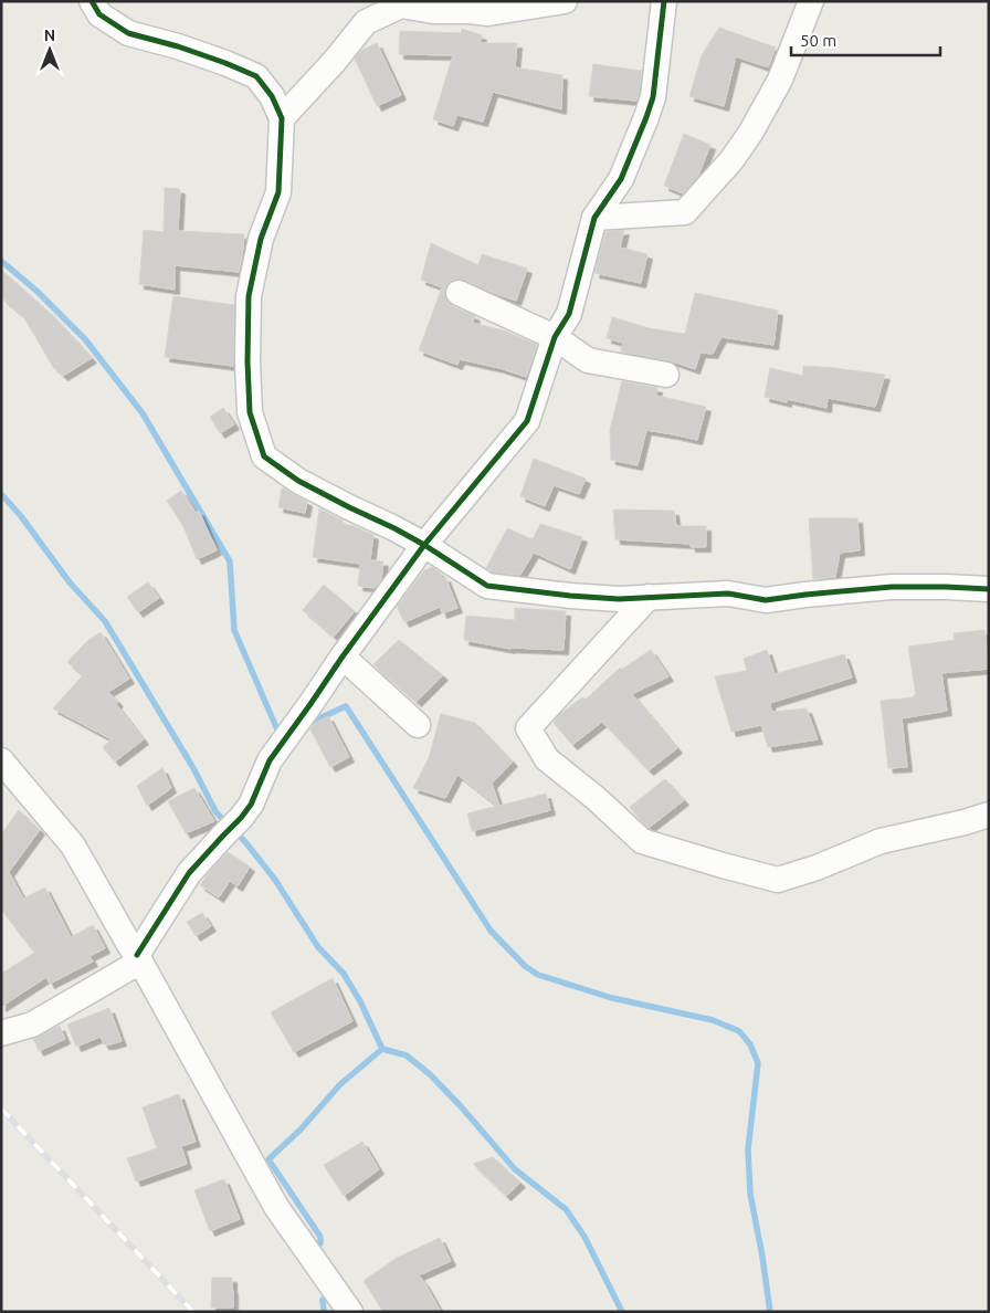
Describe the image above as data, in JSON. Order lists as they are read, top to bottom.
{
  "scale_bar": "50 m",
  "north": "top"
}
